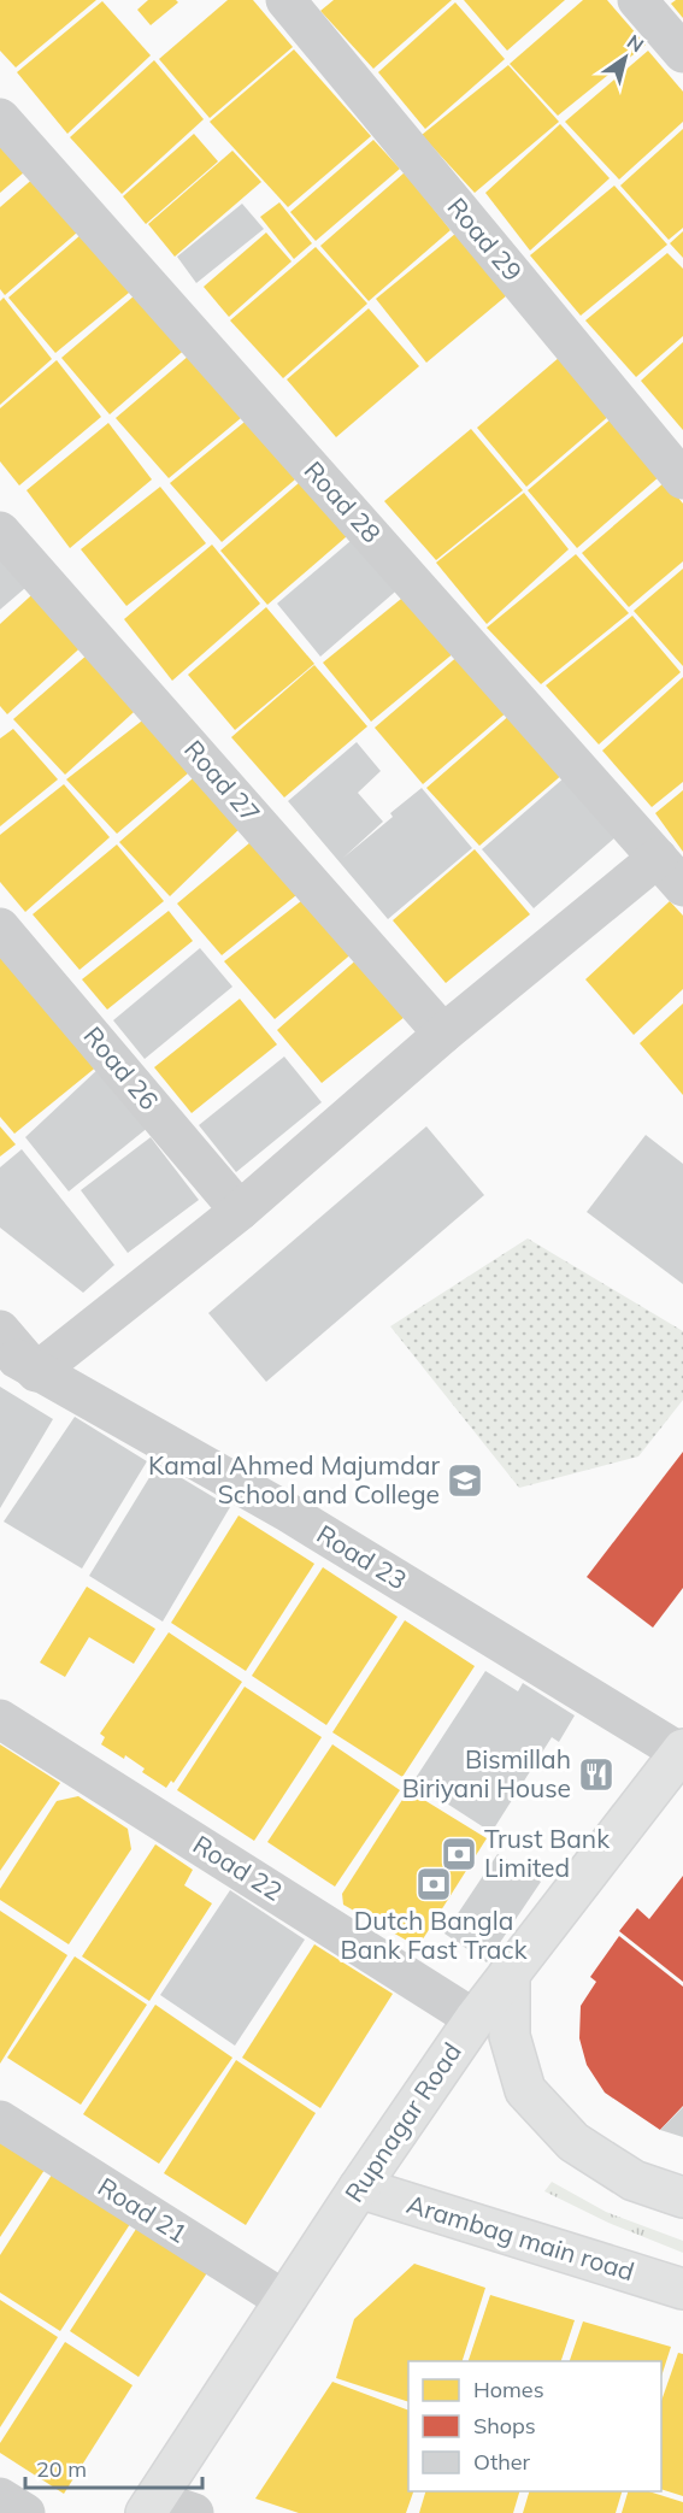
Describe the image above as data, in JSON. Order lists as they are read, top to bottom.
{
  "streets": {
    "street": [
      "Road 29",
      "Road 28",
      "Road 27",
      "Road 26",
      "Road 23",
      "Road 22",
      "Rupnagar Road",
      "Road 21",
      "Arambag main road"
    ]
  },
  "crossings": [
    ["Road 23", "Rupnagar Road"],
    ["Road 22", "Rupnagar Road"],
    ["Rupnagar Road", "Road 21"],
    ["Rupnagar Road", "Arambag main road"]
  ],
  "places": {
    "school or university": ["Kamal Ahmed Majumdar School and College"],
    "restaurant": ["Bismillah Biriyani House"],
    "bank": ["Trust Bank Limited", "Dutch Bangla Bank Fast Track"]
  },
  "legend": ["Homes", "Shops", "Other"],
  "scale_bar": "20 m",
  "north": "top right"
}
